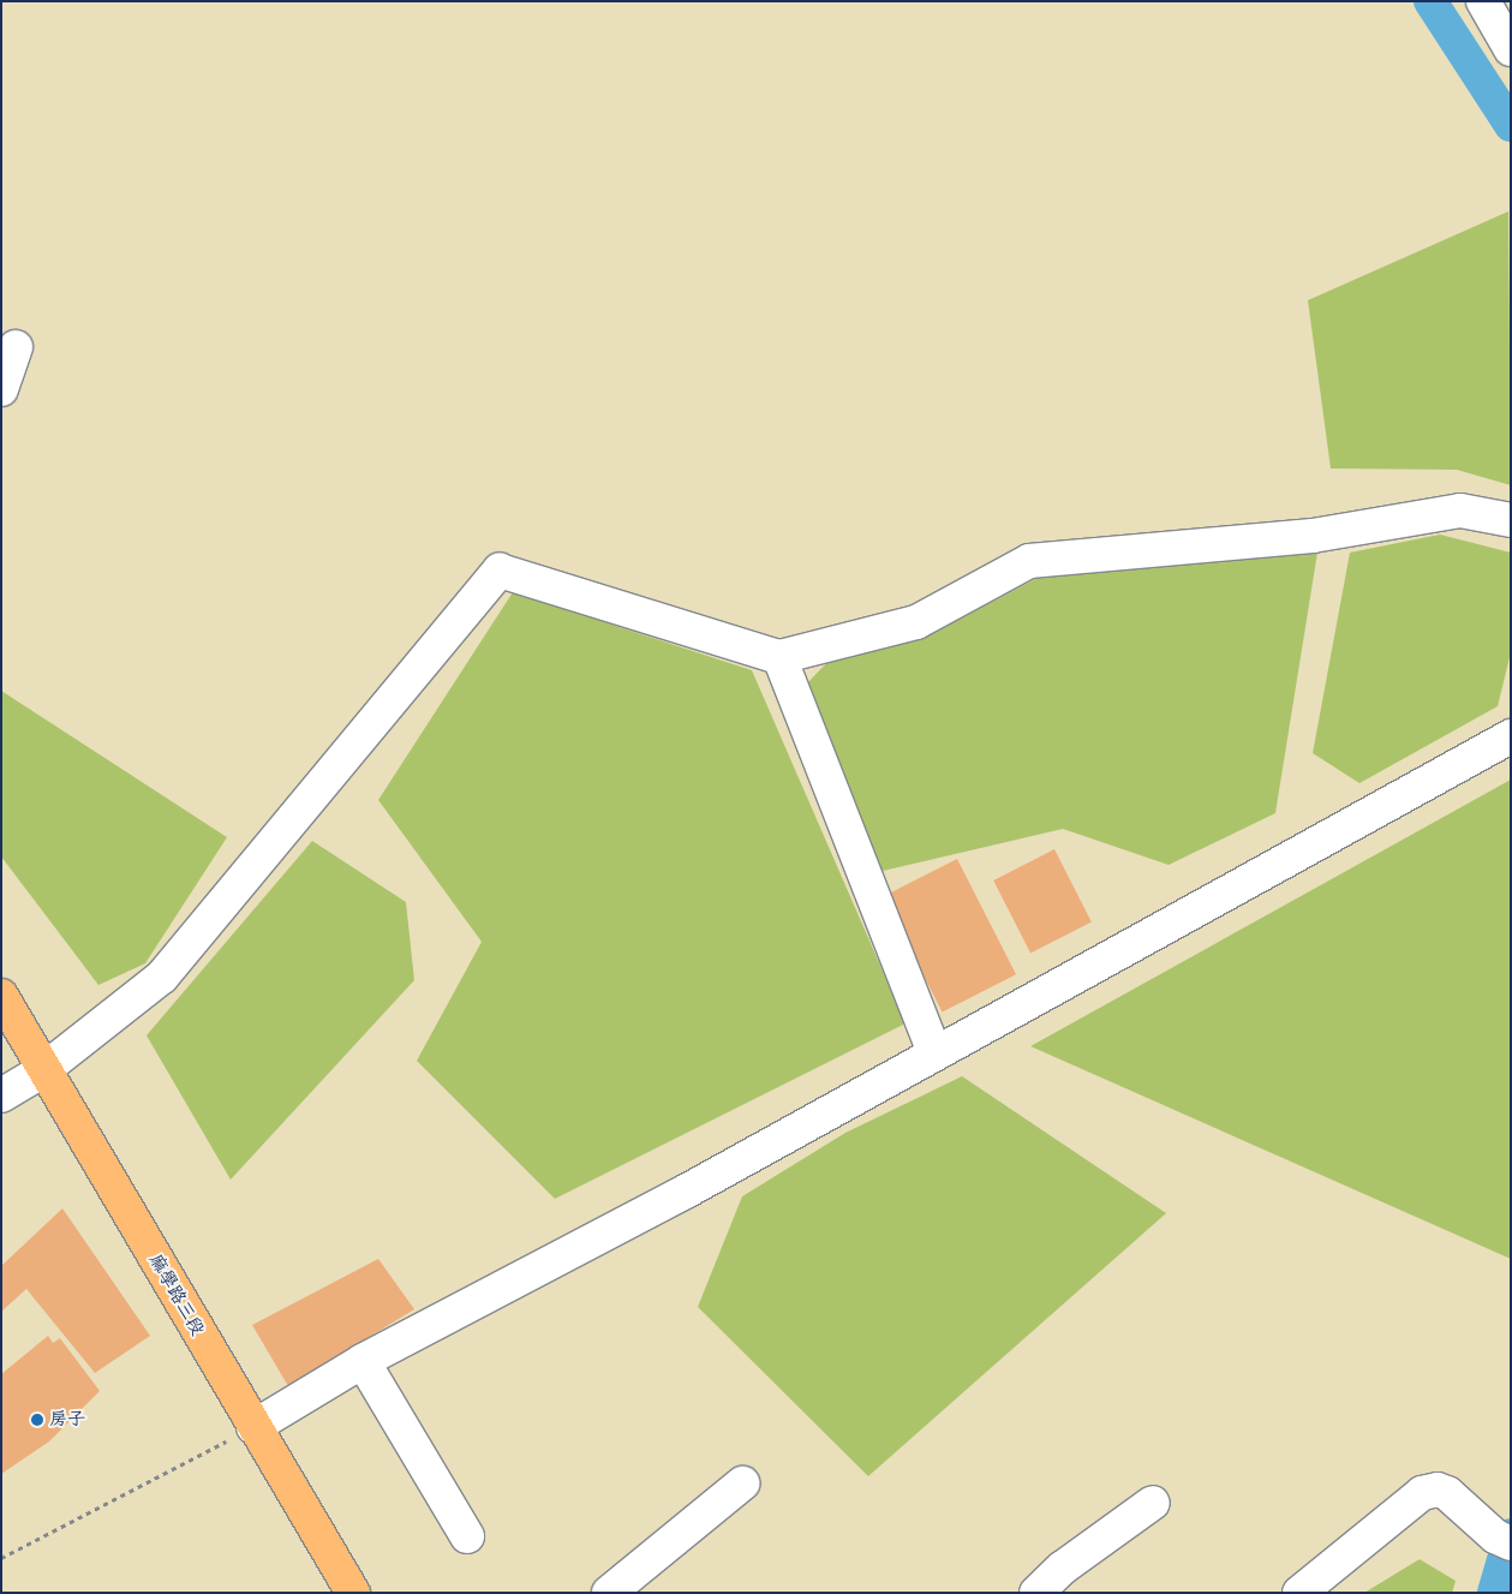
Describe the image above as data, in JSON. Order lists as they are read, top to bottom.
{
  "streets": {
    "main road": ["麻學路三段"]
  },
  "places": ["房子"]
}
